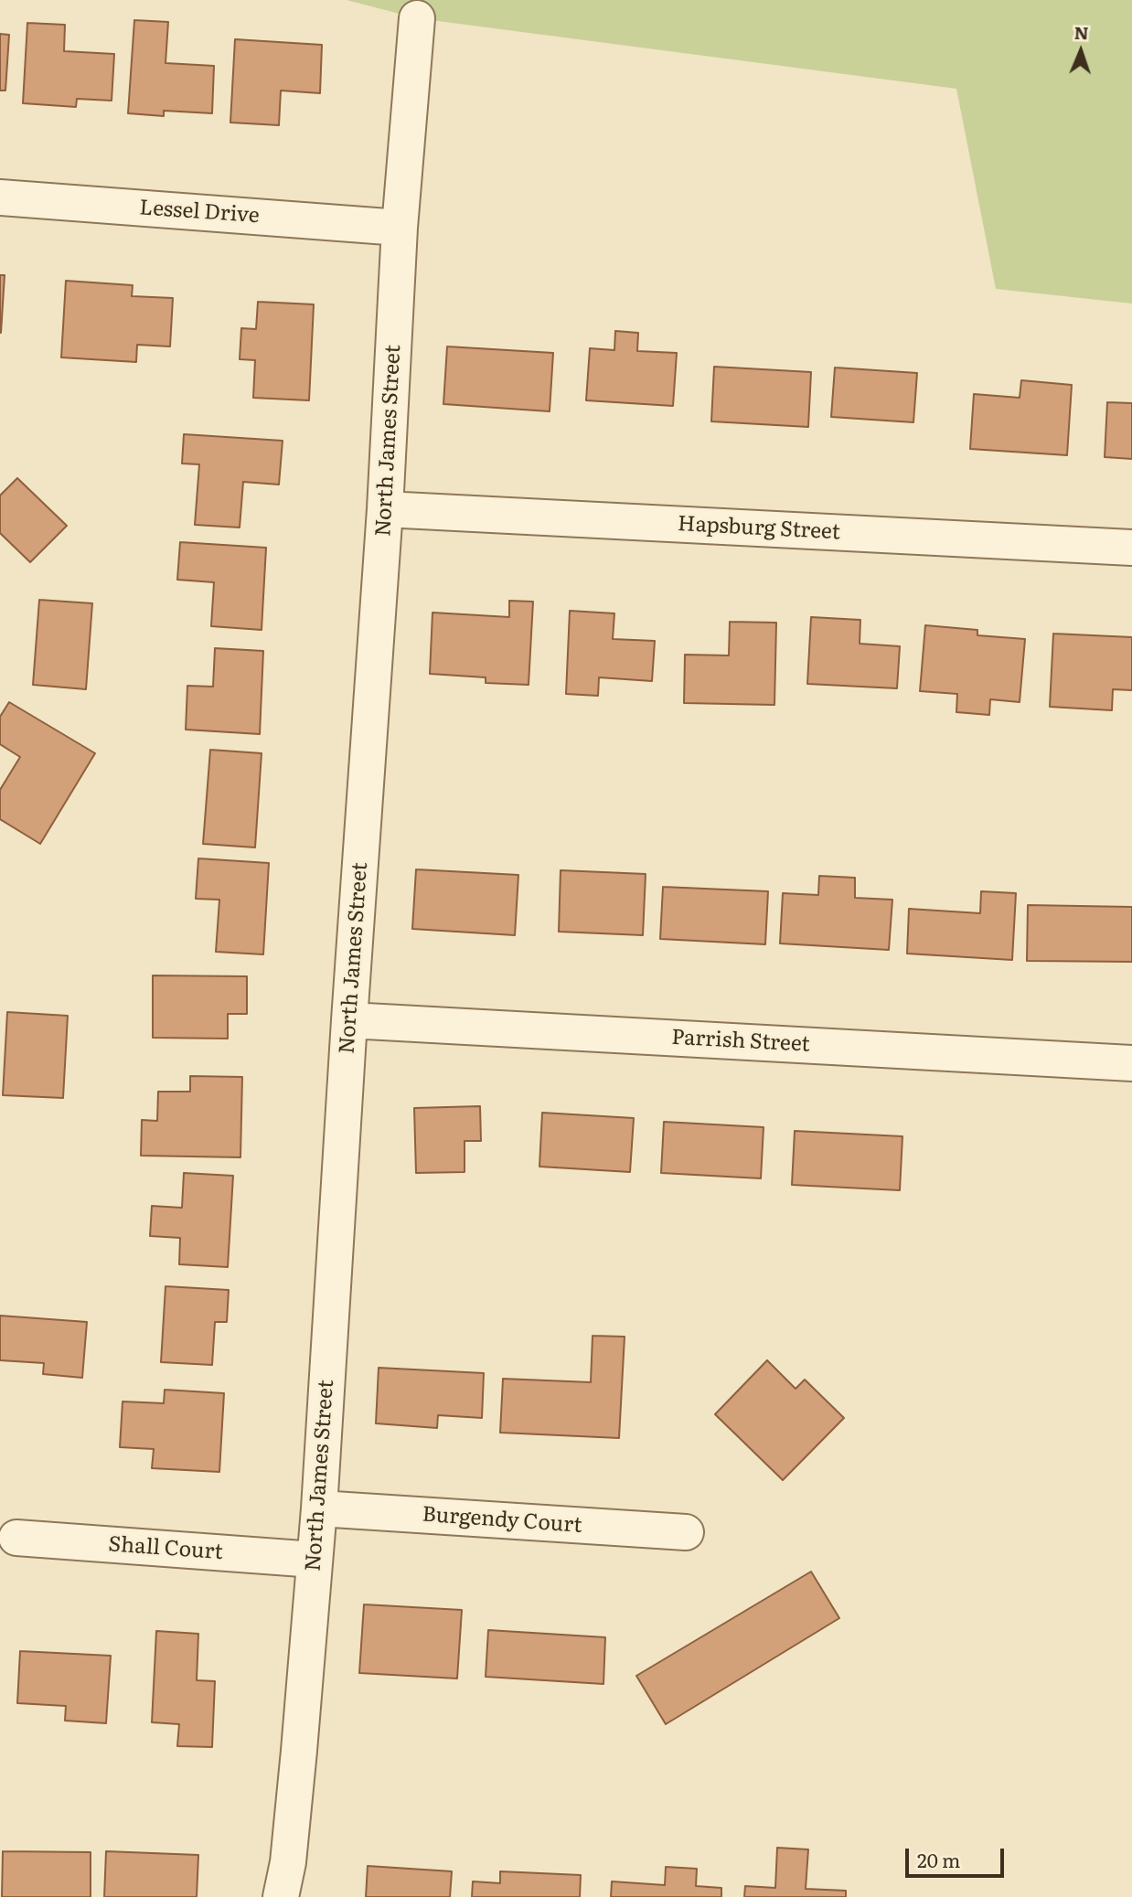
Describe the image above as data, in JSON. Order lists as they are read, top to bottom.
{
  "streets": {
    "street": [
      "Lessel Drive",
      "North James Street",
      "Hapsburg Street",
      "Parrish Street",
      "Burgendy Court",
      "Shall Court"
    ]
  },
  "crossings": [
    ["Lessel Drive", "North James Street"],
    ["North James Street", "Hapsburg Street"],
    ["North James Street", "Parrish Street"],
    ["North James Street", "Burgendy Court"],
    ["North James Street", "Shall Court"]
  ],
  "scale_bar": "20 m",
  "north": "top"
}
